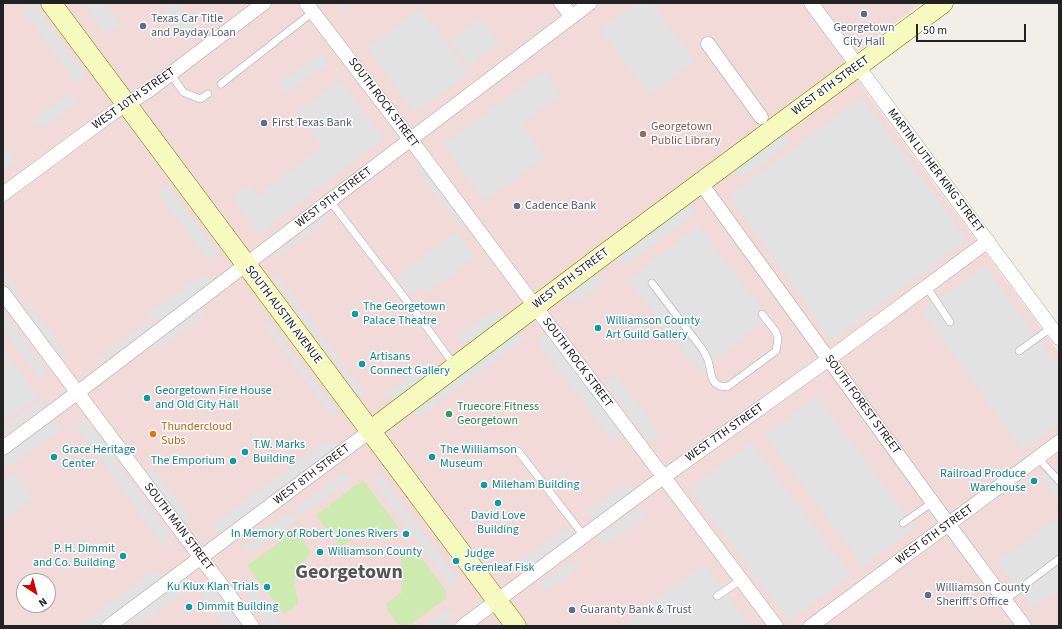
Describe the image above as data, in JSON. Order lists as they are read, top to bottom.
{
  "streets": {
    "main road": ["WEST 8TH STREET", "SOUTH AUSTIN AVENUE"],
    "street": [
      "WEST 10TH STREET",
      "SOUTH ROCK STREET",
      "MARTIN LUTHER KING STREET",
      "WEST 9TH STREET",
      "SOUTH FOREST STREET",
      "WEST 7TH STREET",
      "SOUTH MAIN STREET",
      "WEST 6TH STREET"
    ]
  },
  "crossings": [
    ["WEST 8TH STREET", "SOUTH ROCK STREET"],
    ["WEST 8TH STREET", "MARTIN LUTHER KING STREET"],
    ["WEST 8TH STREET", "SOUTH AUSTIN AVENUE"],
    ["WEST 8TH STREET", "SOUTH FOREST STREET"],
    ["WEST 8TH STREET", "SOUTH MAIN STREET"],
    ["WEST 10TH STREET", "SOUTH AUSTIN AVENUE"],
    ["SOUTH ROCK STREET", "WEST 9TH STREET"],
    ["SOUTH ROCK STREET", "WEST 7TH STREET"],
    ["MARTIN LUTHER KING STREET", "WEST 7TH STREET"],
    ["WEST 9TH STREET", "SOUTH AUSTIN AVENUE"],
    ["WEST 9TH STREET", "SOUTH MAIN STREET"],
    ["SOUTH AUSTIN AVENUE", "WEST 7TH STREET"],
    ["SOUTH FOREST STREET", "WEST 7TH STREET"],
    ["SOUTH FOREST STREET", "WEST 6TH STREET"]
  ],
  "districts": ["Georgetown"],
  "places": [
    "Georgetown City Hall",
    "Texas Car Title and Payday Loan",
    "First Texas Bank",
    "Georgetown Public Library",
    "Cadence Bank",
    "The Georgetown Palace Theatre",
    "Williamson County Art Guild Gallery",
    "Artisans Connect Gallery",
    "Georgetown Fire House and Old City Hall",
    "Truecore Fitness Georgetown",
    "Thundercloud Subs",
    "T.W. Marks Building",
    "Grace Heritage Center",
    "The Williamson Museum",
    "The Emporium",
    "Railroad Produce Warehouse",
    "Mileham Building",
    "David Love Building",
    "In Memory of Robert Jones Rivers",
    "Williamson County",
    "P. H. Dimmit and Co. Building",
    "Judge Greenleaf Fisk",
    "Ku Klux Klan Trials",
    "Williamson County Sheriff's Office",
    "Dimmit Building",
    "Guaranty Bank & Trust"
  ],
  "scale_bar": "50 m",
  "north": "bottom right"
}
